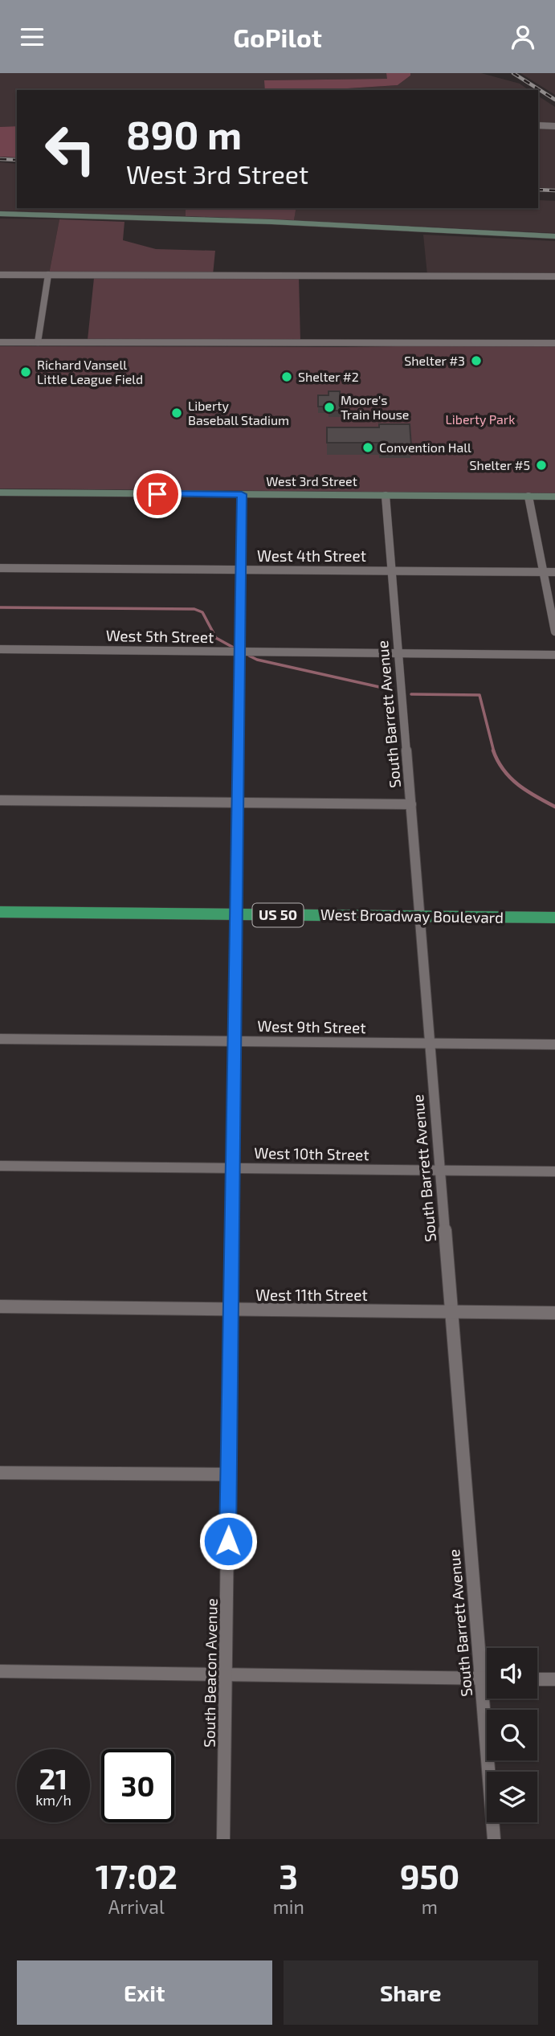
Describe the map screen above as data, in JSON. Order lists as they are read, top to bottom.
{
  "streets": {
    "highway": ["US 50", "West Broadway Boulevard"],
    "main road": ["West 3rd Street"],
    "street": [
      "West 4th Street",
      "West 5th Street",
      "South Barrett Avenue",
      "West 9th Street",
      "West 10th Street",
      "West 11th Street",
      "South Beacon Avenue"
    ]
  },
  "crossings": [
    ["West 3rd Street", "South Barrett Avenue"],
    ["West 3rd Street", "South Beacon Avenue"],
    ["West 4th Street", "South Barrett Avenue"],
    ["West 4th Street", "South Beacon Avenue"],
    ["West 5th Street", "South Barrett Avenue"],
    ["West 5th Street", "South Beacon Avenue"],
    ["South Barrett Avenue", "West Broadway Boulevard"],
    ["South Barrett Avenue", "West 9th Street"],
    ["South Barrett Avenue", "West 10th Street"],
    ["South Barrett Avenue", "West 11th Street"],
    ["West Broadway Boulevard", "South Beacon Avenue"],
    ["West 9th Street", "South Beacon Avenue"],
    ["West 10th Street", "South Beacon Avenue"],
    ["West 11th Street", "South Beacon Avenue"]
  ],
  "parks": ["Liberty Park"],
  "places": [
    "Shelter #3",
    "Richard Vansell Little League Field",
    "Shelter #2",
    "Moore's Train House",
    "Liberty Baseball Stadium",
    "Convention Hall",
    "Shelter #5"
  ],
  "page": {
    "header": "GoPilot",
    "turn": ["890 m", "West 3rd Street"],
    "speed": "21 km/h",
    "limit": "30",
    "eta": [
      "17:02",
      "Arrival",
      "3",
      "min",
      "950",
      "m"
    ],
    "buttons": ["Exit", "Share"]
  }
}
